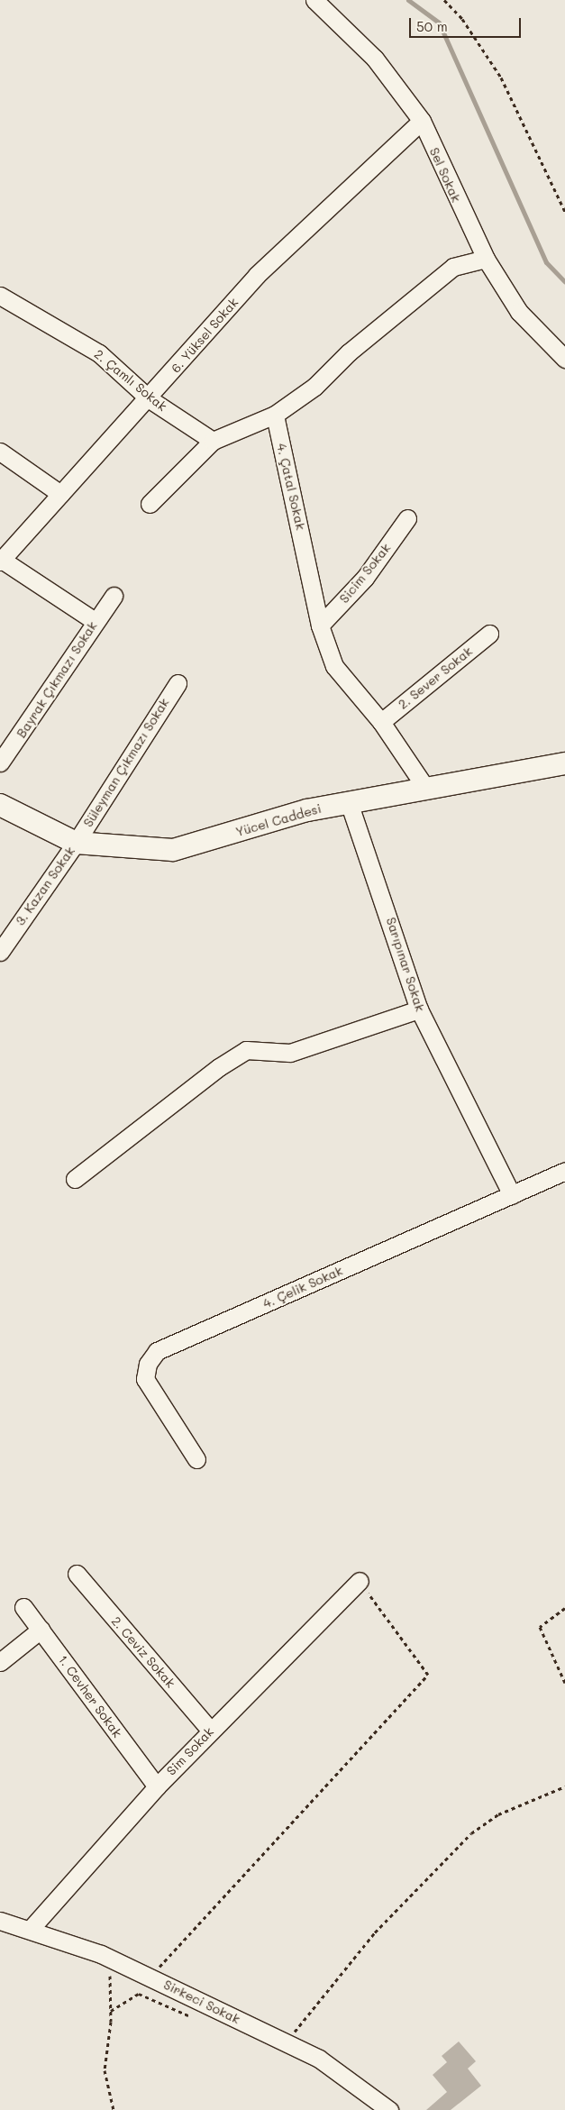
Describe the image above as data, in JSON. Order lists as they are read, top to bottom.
{
  "streets": {
    "main road": ["Yücel Caddesi"],
    "street": [
      "Sel Sokak",
      "6. Yüksel Sokak",
      "2. Çamlı Sokak",
      "4. Çatal Sokak",
      "Sicim Sokak",
      "2. Sever Sokak",
      "Bayrak Çıkmazı Sokak",
      "Süleyman Çıkmazı Sokak",
      "3. Kazan Sokak",
      "Sarıpınar Sokak",
      "4. Çelik Sokak",
      "2. Ceviz Sokak",
      "1. Cevher Sokak",
      "Sim Sokak",
      "Sirkeci Sokak"
    ]
  },
  "crossings": [
    ["Sel Sokak", "6. Yüksel Sokak"],
    ["6. Yüksel Sokak", "2. Çamlı Sokak"],
    ["4. Çatal Sokak", "Sicim Sokak"],
    ["4. Çatal Sokak", "2. Sever Sokak"],
    ["4. Çatal Sokak", "Yücel Caddesi"],
    ["Süleyman Çıkmazı Sokak", "Yücel Caddesi"],
    ["Süleyman Çıkmazı Sokak", "3. Kazan Sokak"],
    ["Yücel Caddesi", "3. Kazan Sokak"],
    ["Yücel Caddesi", "Sarıpınar Sokak"],
    ["Sarıpınar Sokak", "4. Çelik Sokak"],
    ["2. Ceviz Sokak", "Sim Sokak"],
    ["1. Cevher Sokak", "Sim Sokak"],
    ["Sim Sokak", "Sirkeci Sokak"]
  ],
  "scale_bar": "50 m"
}
